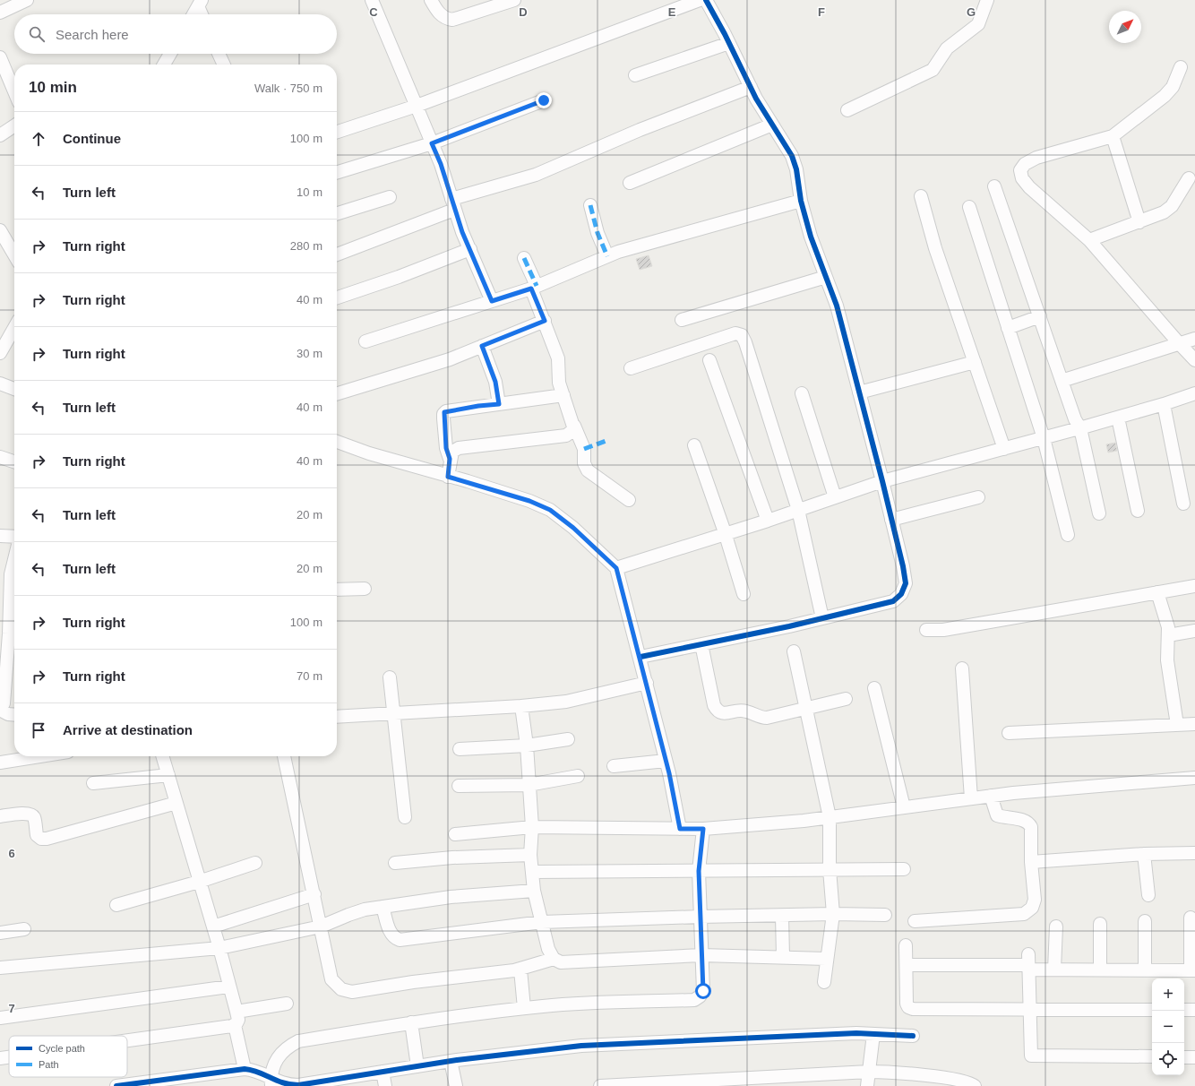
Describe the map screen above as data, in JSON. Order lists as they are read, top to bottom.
{
  "legend": ["Cycle path", "Path"],
  "north": "top right",
  "page": {
    "search": "Search here",
    "heading": ["10 min", "Walk · 750 m"],
    "list": [
      ["Continue", "100 m"],
      ["Turn left", "10 m"],
      ["Turn right", "280 m"],
      ["Turn right", "40 m"],
      ["Turn right", "30 m"],
      ["Turn left", "40 m"],
      ["Turn right", "40 m"],
      ["Turn left", "20 m"],
      ["Turn left", "20 m"],
      ["Turn right", "100 m"],
      ["Turn right", "70 m"],
      "Arrive at destination"
    ],
    "map_buttons": ["+", "−"]
  },
  "grid": {
    "columns": [
      "C",
      "D",
      "E",
      "F",
      "G"
    ],
    "rows": ["6", "7"]
  }
}
